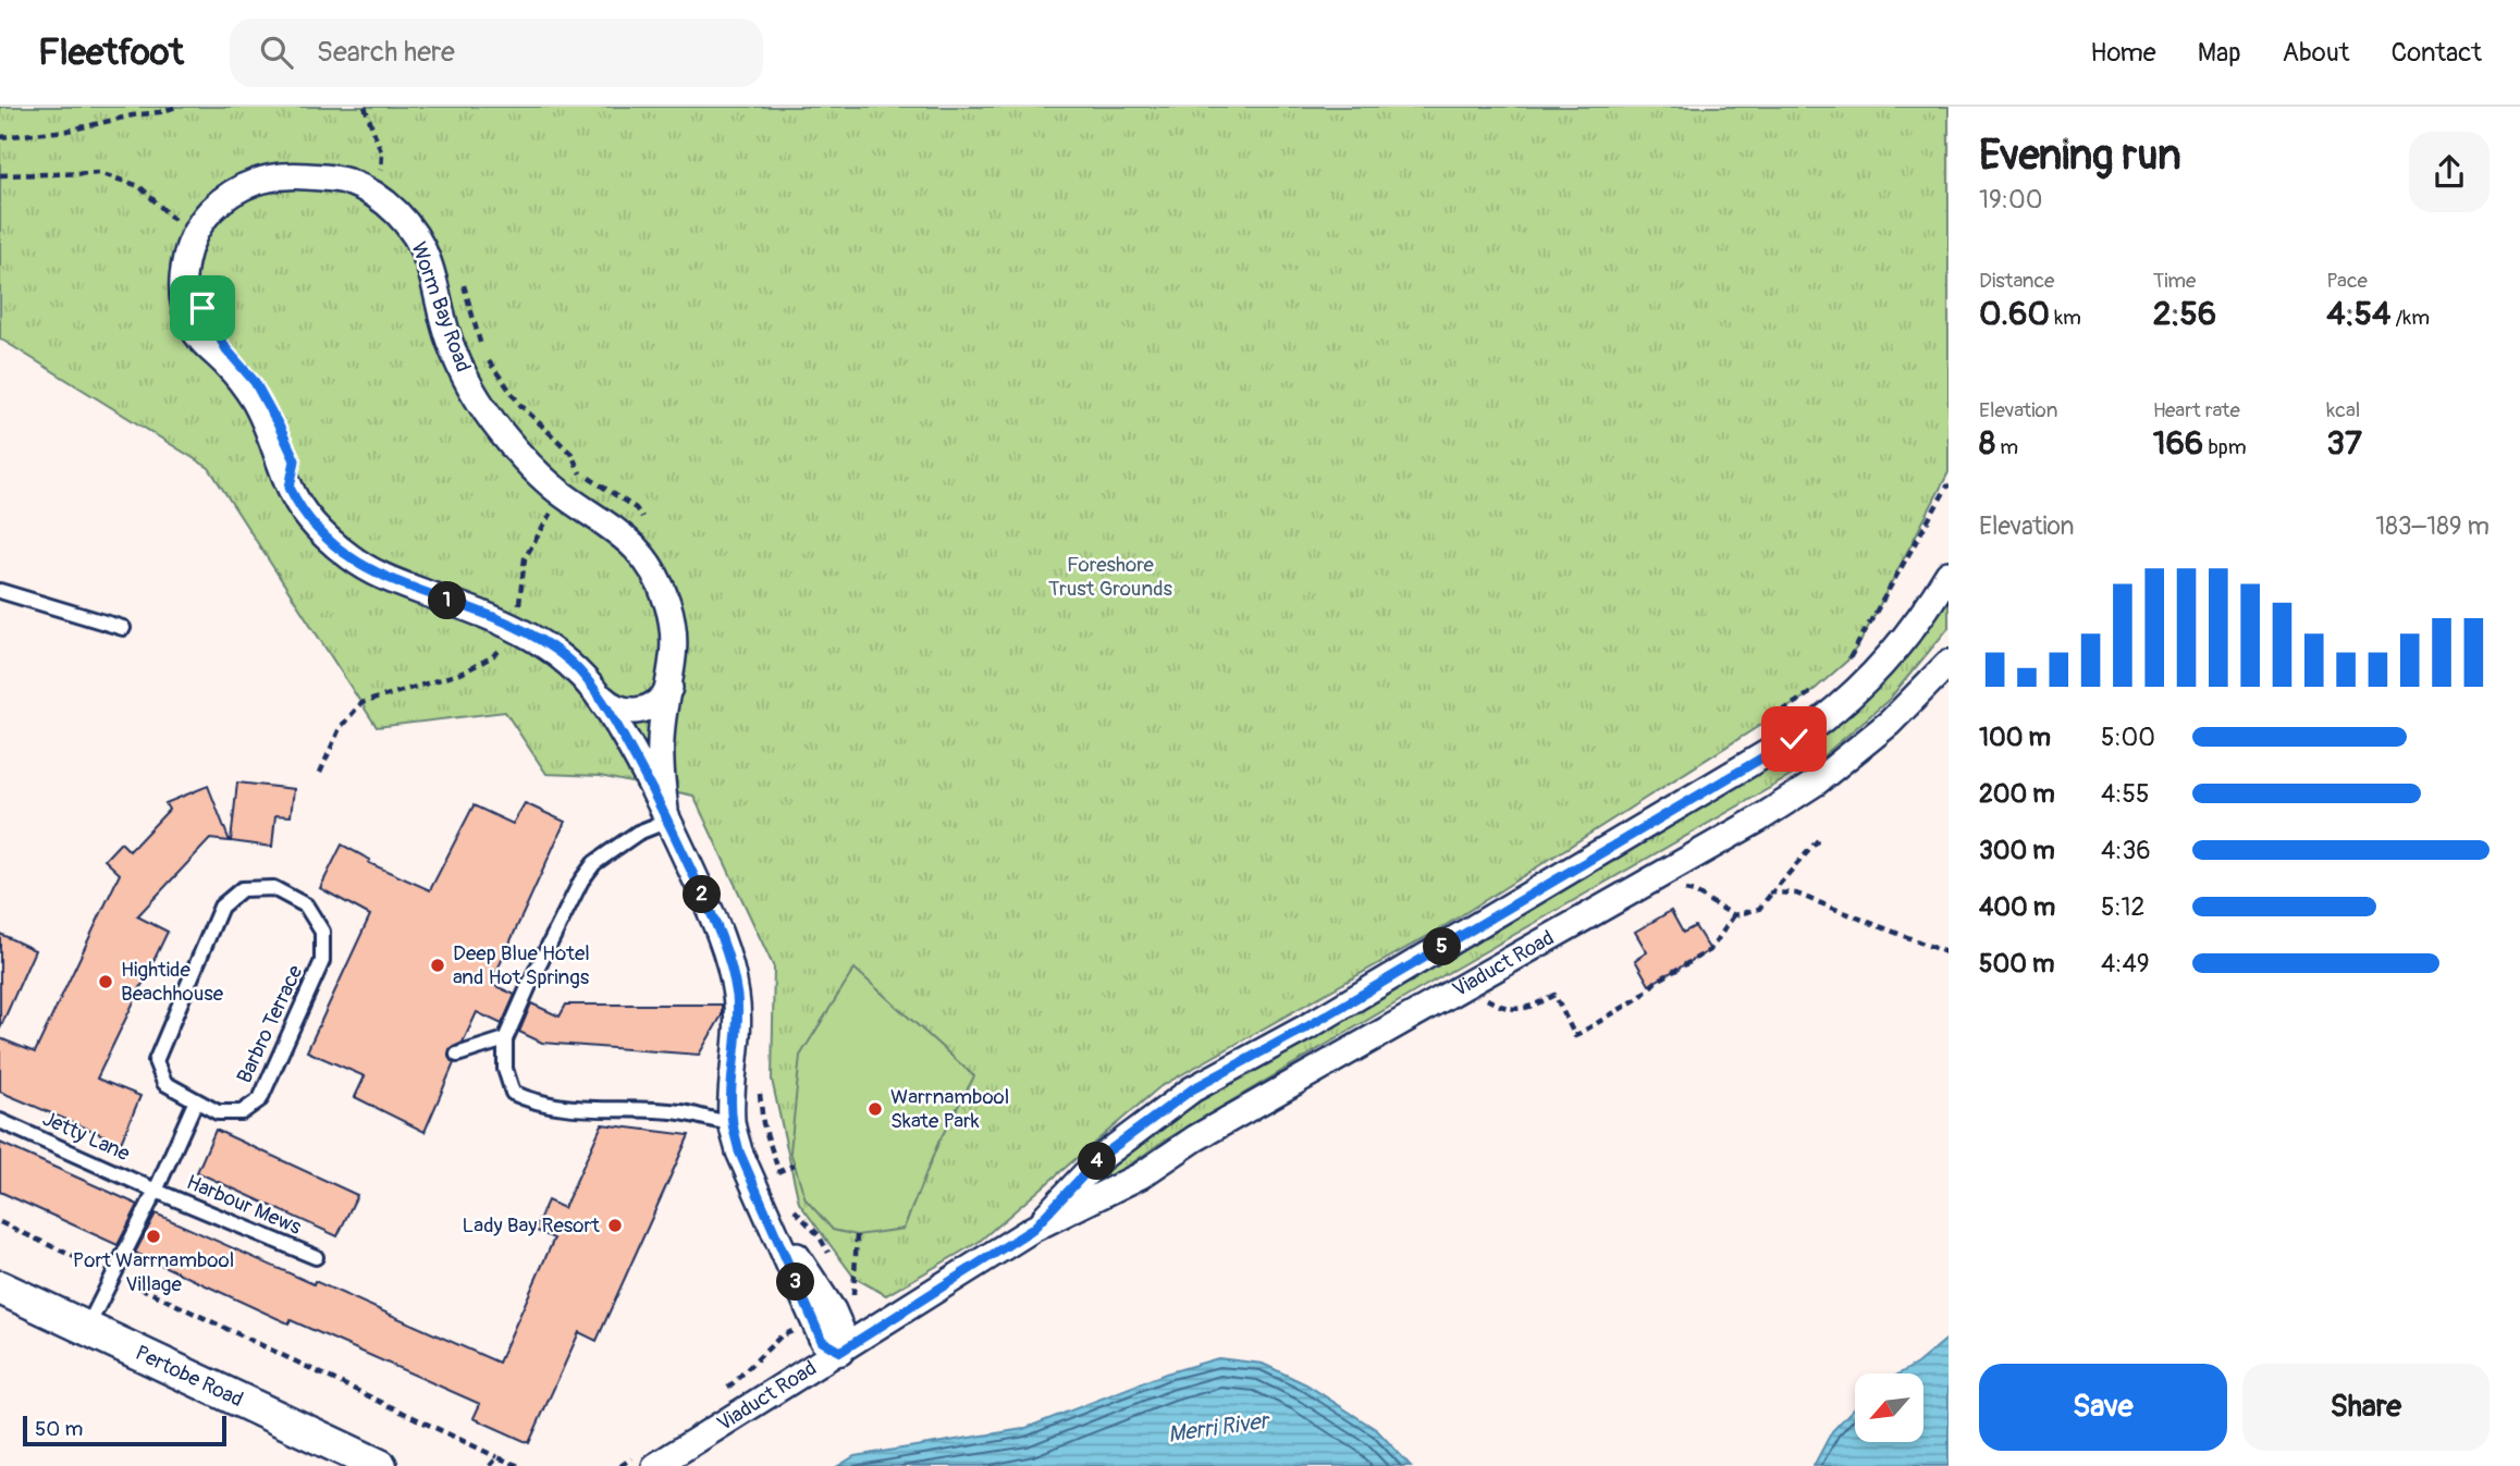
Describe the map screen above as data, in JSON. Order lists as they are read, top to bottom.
{
  "streets": {
    "street": ["Worm Bay Road", "Viaduct Road", "Pertobe Road"],
    "lane": ["Barbro Terrace", "Jetty Lane", "Harbour Mews"]
  },
  "crossings": [
    ["Worm Bay Road", "Viaduct Road"],
    ["Jetty Lane", "Harbour Mews"]
  ],
  "water": ["Merri River"],
  "parks": ["Foreshore Trust Grounds"],
  "places": [
    "Deep Blue Hotel and Hot Springs",
    "Hightide Beachhouse",
    "Warrnambool Skate Park",
    "Lady Bay Resort",
    "Port Warrnambool Village"
  ],
  "scale_bar": "50 m",
  "north": "bottom left",
  "page": {
    "header": "Fleetfoot",
    "search": "Search here",
    "nav": [
      "Home",
      "Map",
      "About",
      "Contact"
    ],
    "heading": ["Evening run", "19:00"],
    "stats": [
      ["Distance", "0.60 km"],
      ["Time", "2:56"],
      ["Pace", "4:54 /km"],
      ["Elevation", "8 m"],
      ["Heart rate", "166 bpm"],
      ["kcal", "37"]
    ],
    "chart": ["Elevation", "183–189 m"],
    "pins": [
      "1",
      "2",
      "5",
      "4",
      "3"
    ],
    "list": [
      {
        "name": "100 m",
        "note": "5:00"
      },
      {
        "name": "200 m",
        "note": "4:55"
      },
      {
        "name": "300 m",
        "note": "4:36"
      },
      {
        "name": "400 m",
        "note": "5:12"
      },
      {
        "name": "500 m",
        "note": "4:49"
      }
    ],
    "buttons": ["Save", "Share"],
    "scale": "50 m"
  }
}
